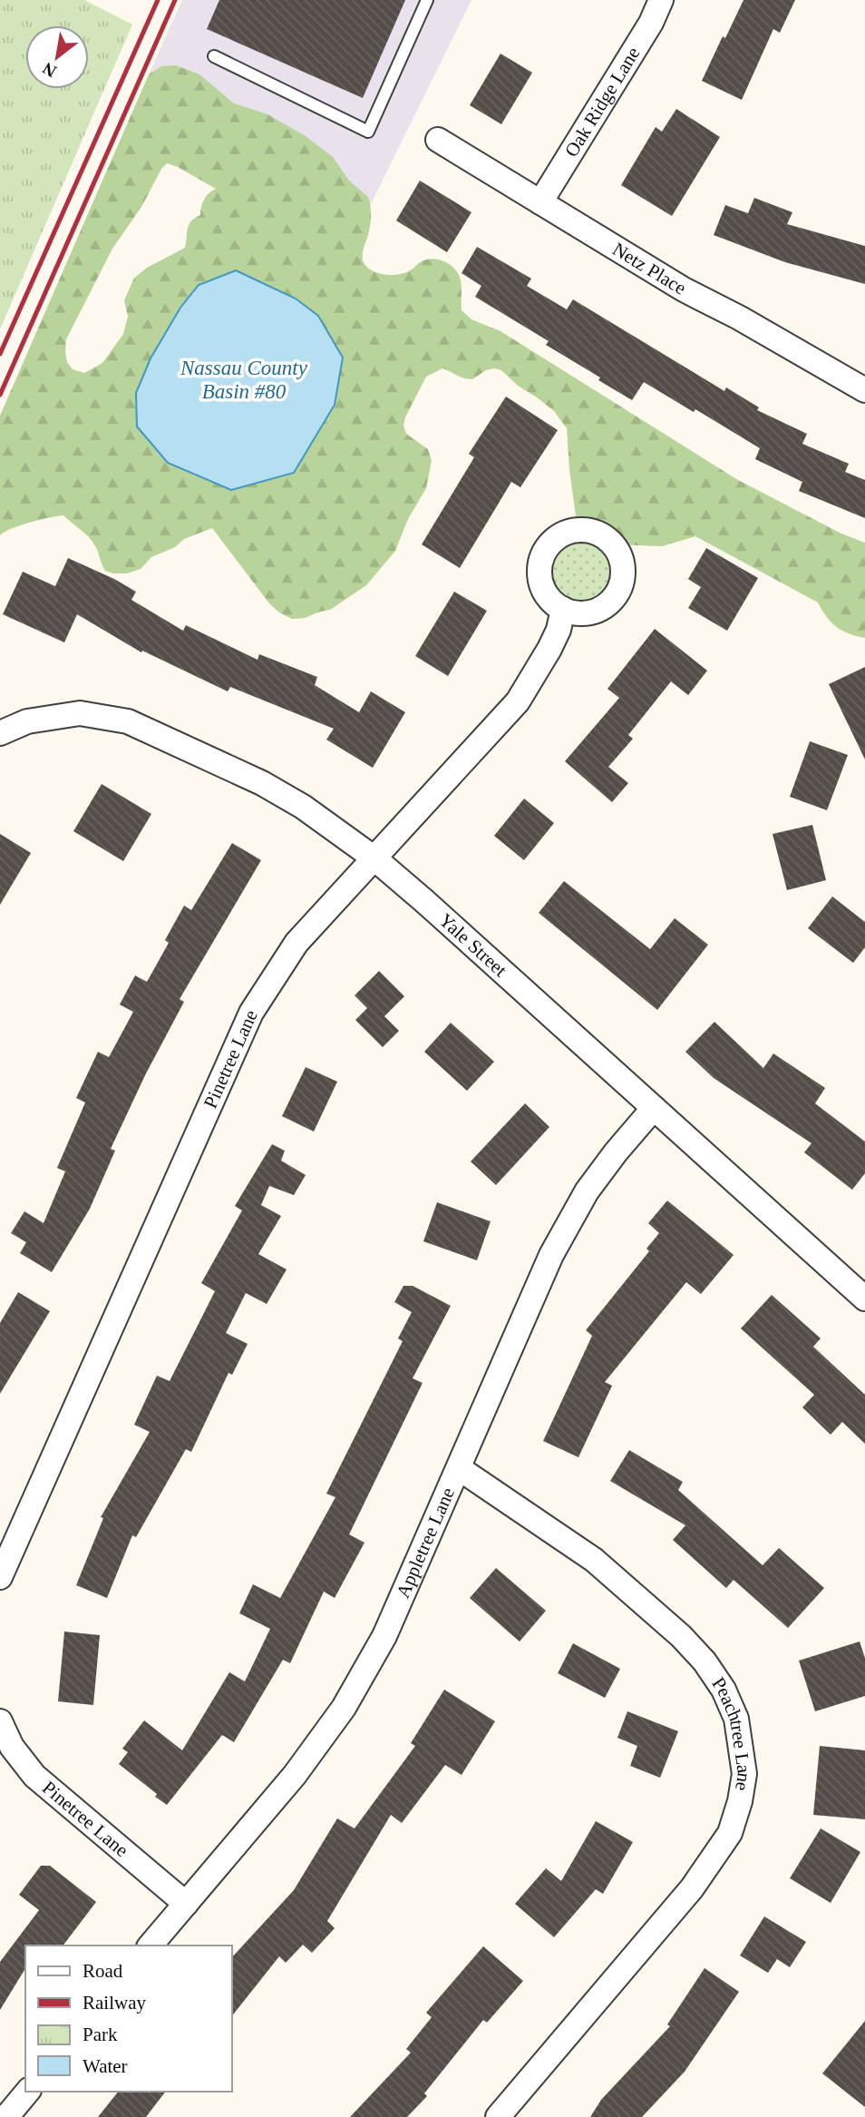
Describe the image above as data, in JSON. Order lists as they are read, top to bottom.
{
  "streets": {
    "street": [
      "Oak Ridge Lane",
      "Netz Place",
      "Yale Street",
      "Pinetree Lane",
      "Appletree Lane",
      "Peachtree Lane"
    ]
  },
  "crossings": [
    ["Oak Ridge Lane", "Netz Place"],
    ["Yale Street", "Pinetree Lane"],
    ["Yale Street", "Appletree Lane"],
    ["Pinetree Lane", "Appletree Lane"],
    ["Appletree Lane", "Peachtree Lane"]
  ],
  "water": ["Nassau County Basin #80"],
  "legend": [
    "Road",
    "Railway",
    "Park",
    "Water"
  ],
  "north": "bottom left"
}
